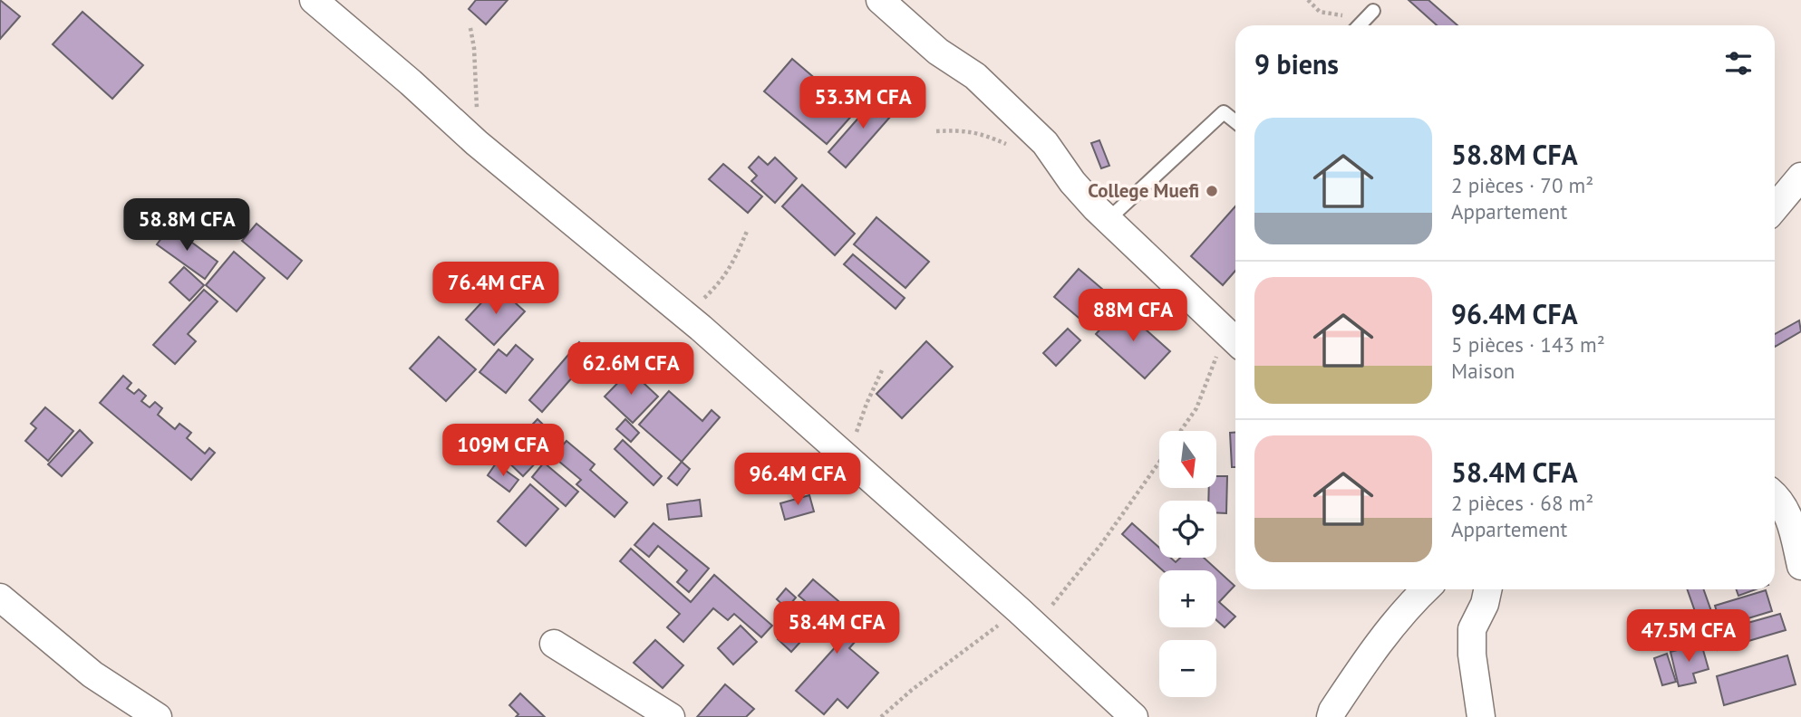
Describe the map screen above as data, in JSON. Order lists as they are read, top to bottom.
{
  "places": ["College Muefi"],
  "north": "bottom",
  "page": {
    "heading": "9 biens",
    "price": [
      "53.3M CFA",
      "58.8M CFA",
      "76.4M CFA",
      "88M CFA",
      "62.6M CFA",
      "109M CFA",
      "96.4M CFA",
      "58.4M CFA",
      "47.5M CFA"
    ],
    "list": [
      {
        "name": "58.8M CFA",
        "note": "2 pièces · 70 m² · Appartement"
      },
      {
        "name": "96.4M CFA",
        "note": "5 pièces · 143 m² · Maison"
      },
      {
        "name": "58.4M CFA",
        "note": "2 pièces · 68 m² · Appartement"
      }
    ],
    "map_buttons": ["+", "−"]
  }
}
